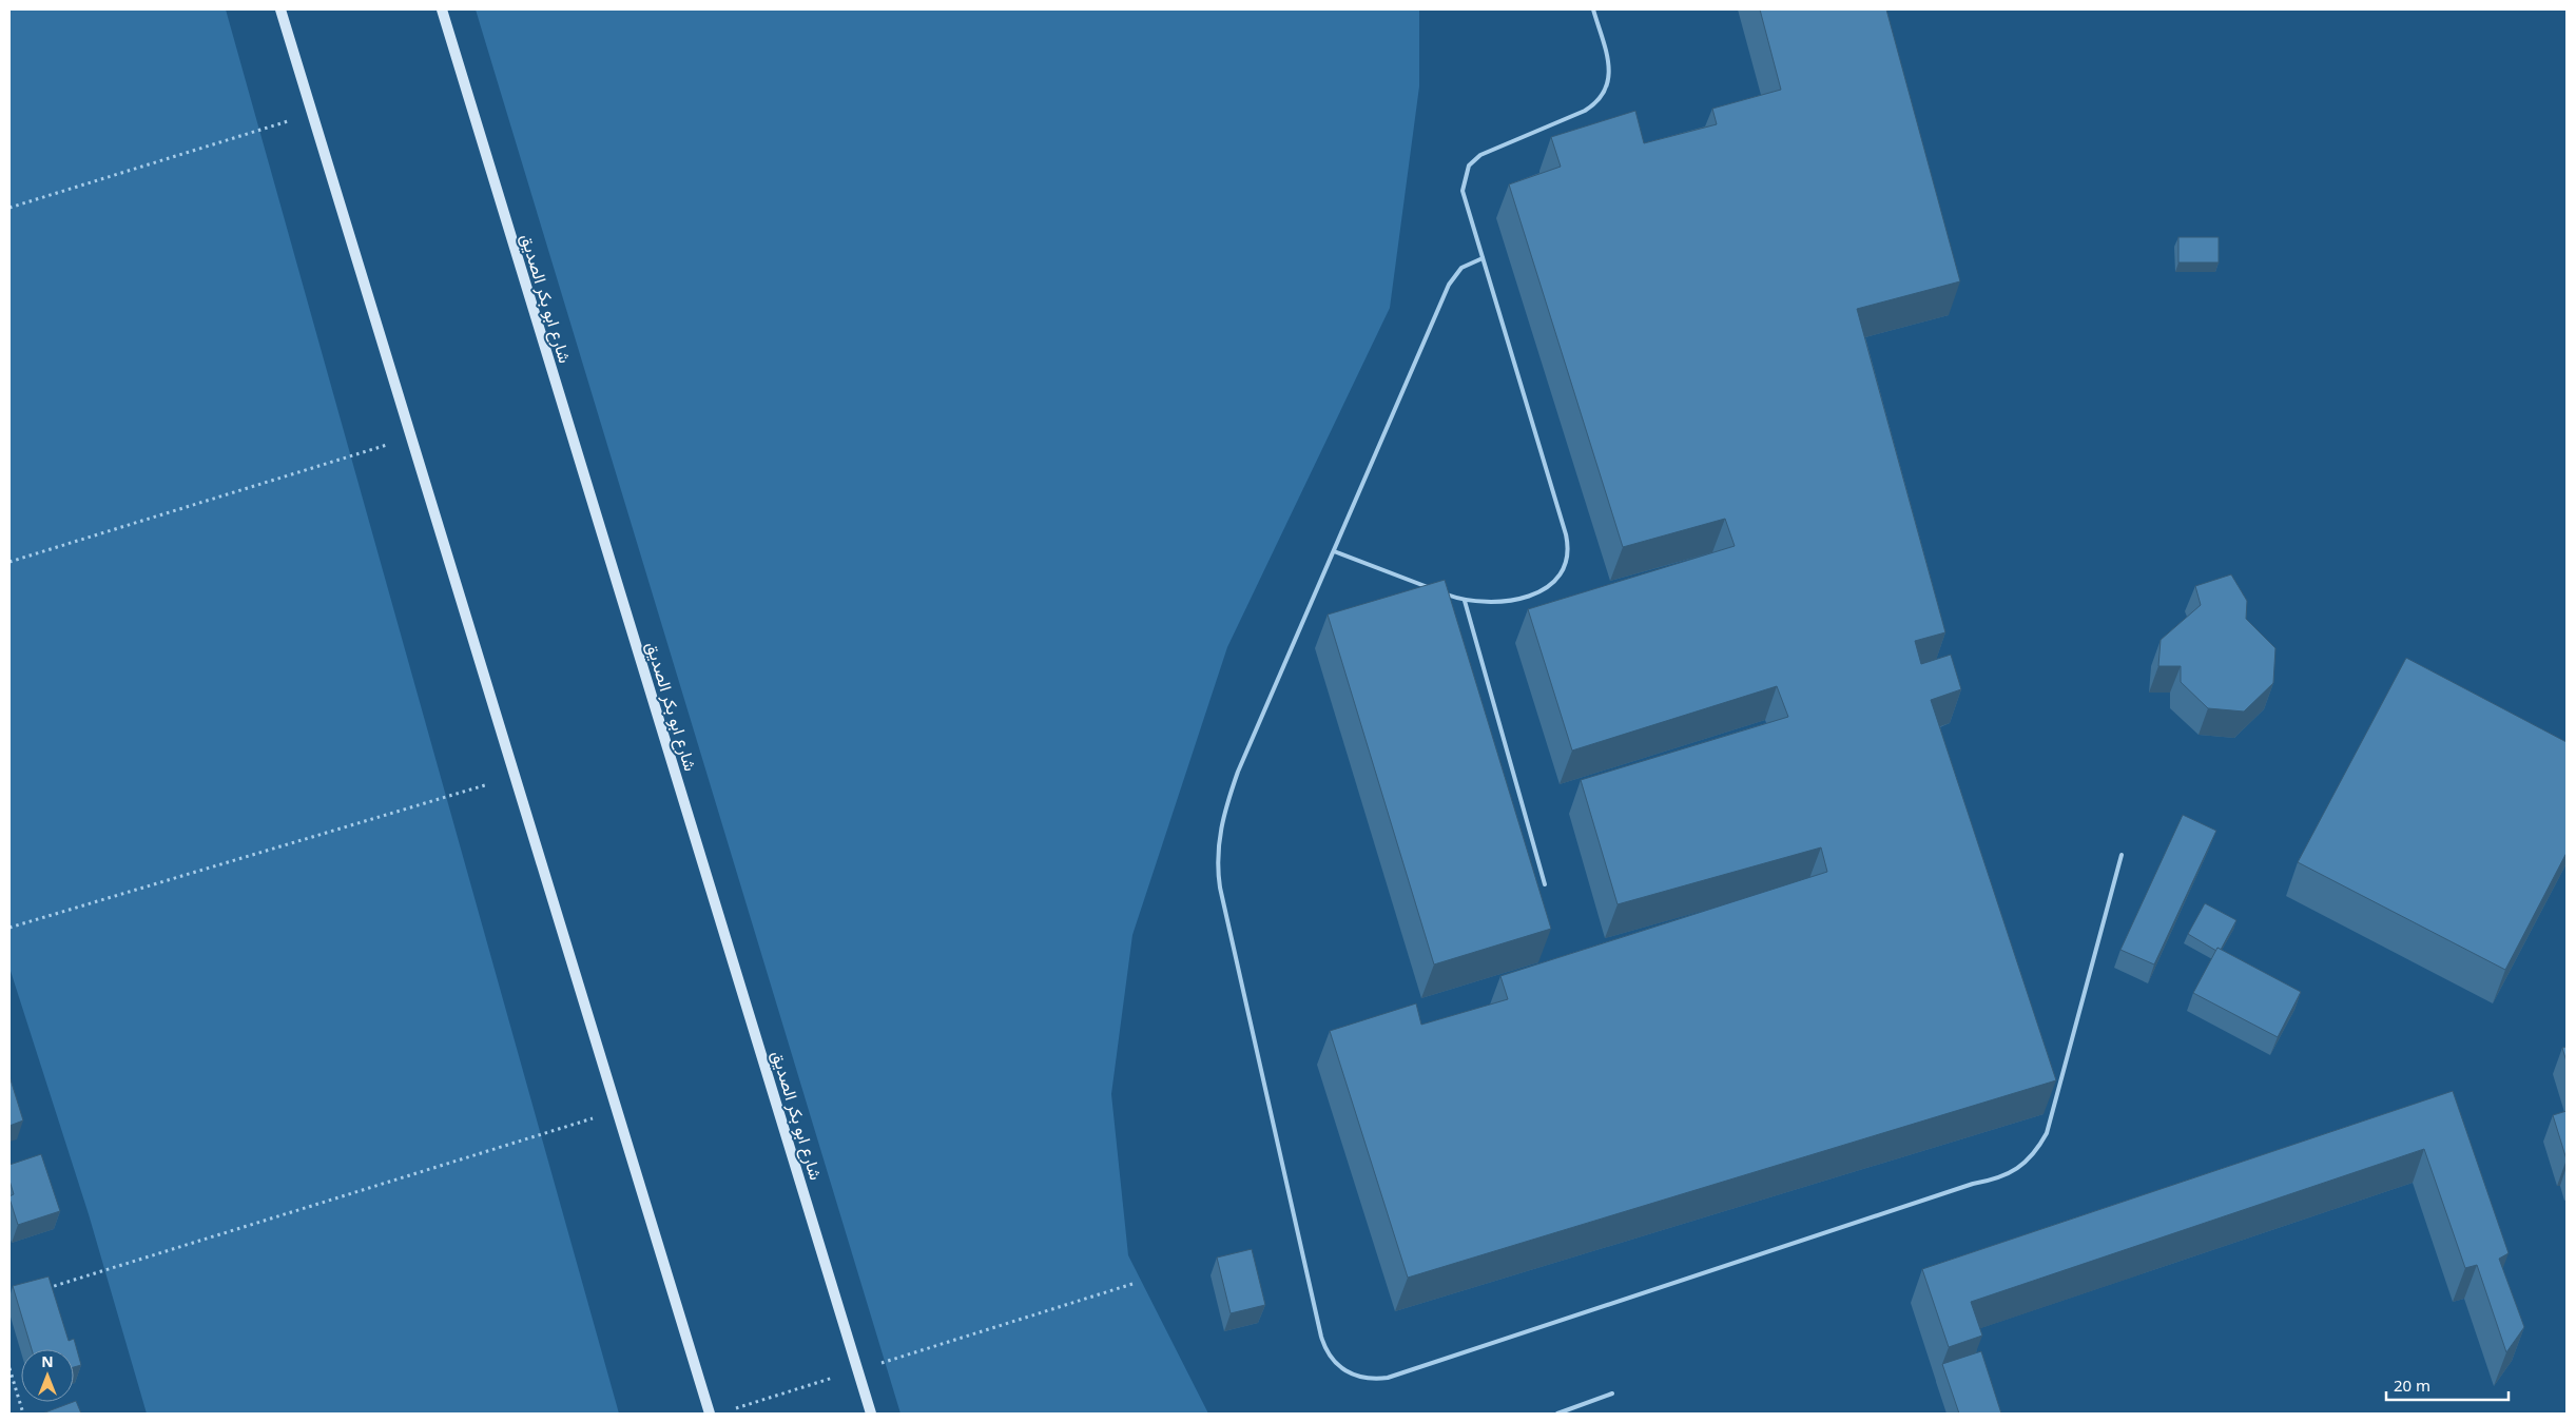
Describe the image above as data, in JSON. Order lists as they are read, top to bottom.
{
  "streets": {
    "main road": ["شارع ابو بكر الصديق"]
  },
  "scale_bar": "20 m",
  "north": "top"
}
